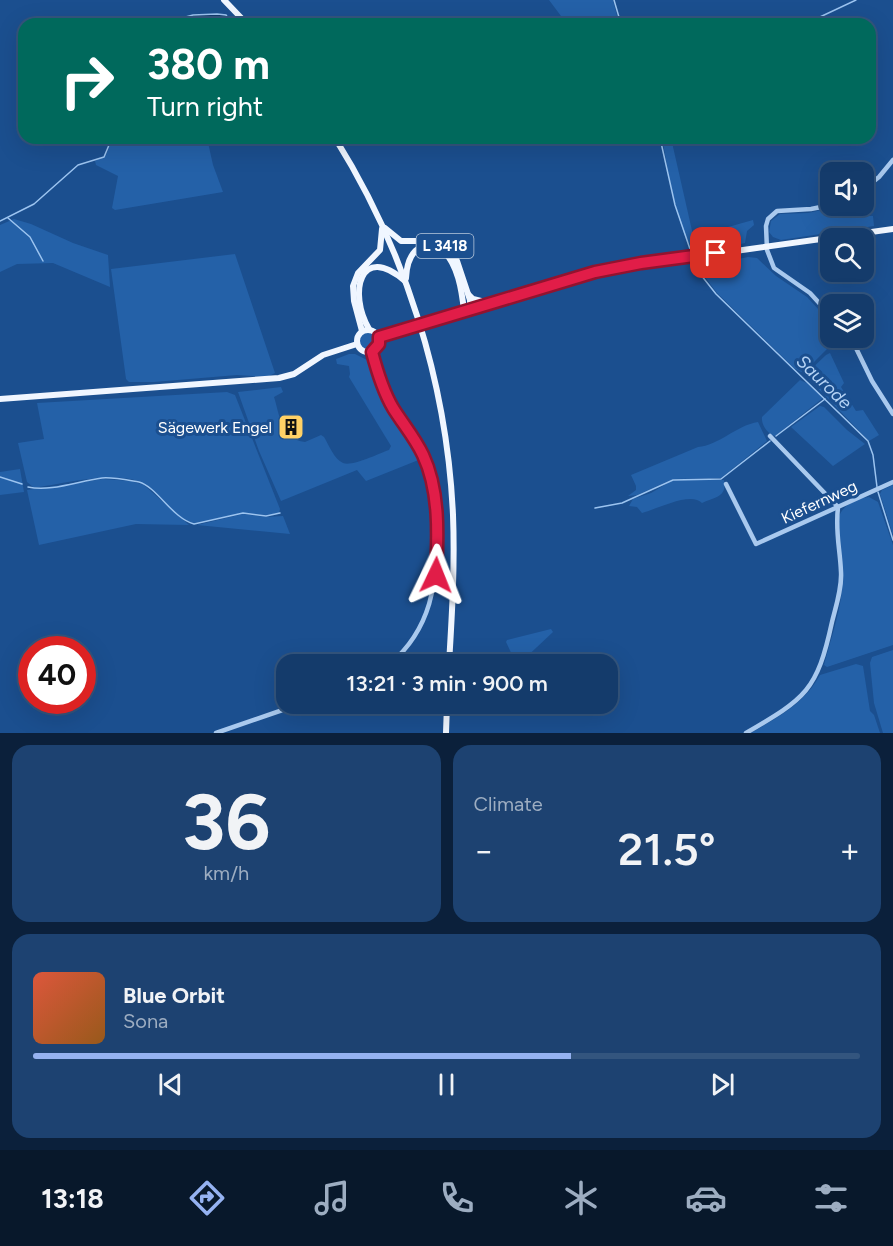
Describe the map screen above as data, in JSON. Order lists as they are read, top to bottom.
{
  "streets": {
    "main road": ["L 3418"],
    "street": ["Kiefernweg"]
  },
  "water": ["Saurode"],
  "places": {
    "building": ["Sägewerk Engel"]
  },
  "page": {
    "turn": ["380 m", "Turn right"],
    "limit": "40",
    "trip": "13:21 · 3 min · 900 m",
    "tile": [
      ["36", "km/h"],
      "Climate"
    ],
    "heat": ["−", "21.5°", "+"],
    "song": ["Blue Orbit", "Sona"],
    "tabs": "13:18"
  }
}
